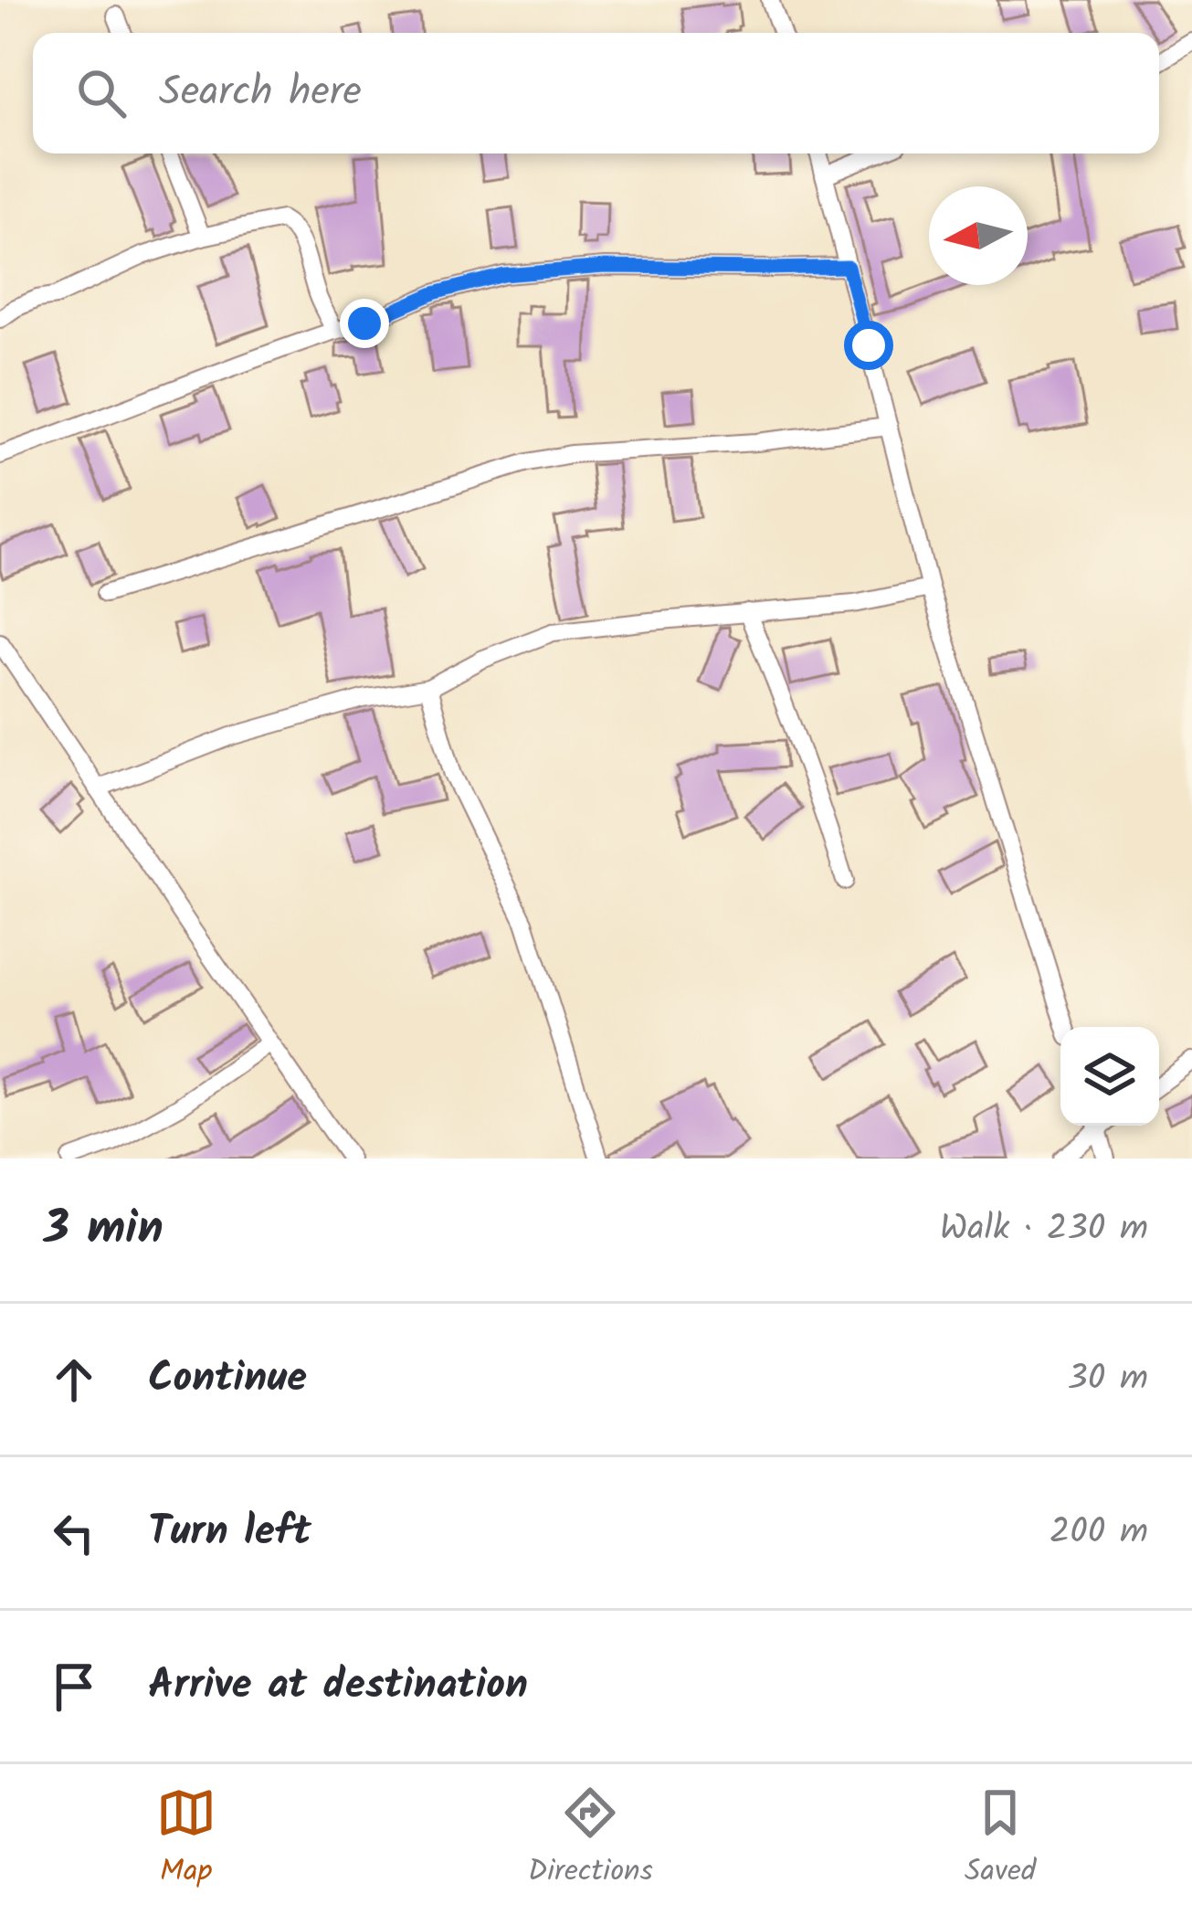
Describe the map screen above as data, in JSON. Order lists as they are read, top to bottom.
{
  "north": "left",
  "page": {
    "search": "Search here",
    "heading": ["3 min", "Walk · 230 m"],
    "list": [
      ["Continue", "30 m"],
      ["Turn left", "200 m"],
      "Arrive at destination"
    ],
    "nav": ["Map", "Directions", "Saved"]
  }
}
